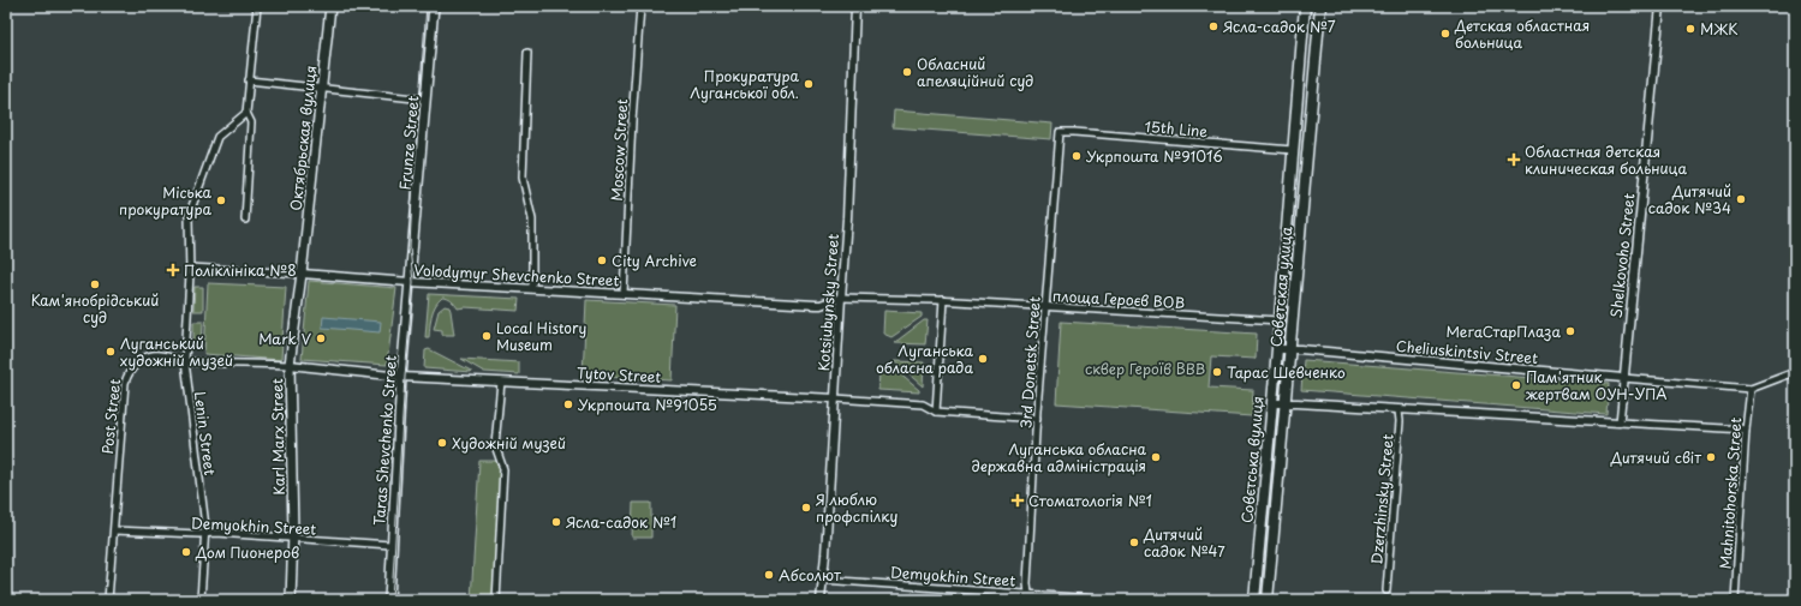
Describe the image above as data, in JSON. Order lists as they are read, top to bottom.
{
  "streets": {
    "main road": [
      "Октябрьская вулиця",
      "Frunze Street",
      "Советская улица",
      "Karl Marx Street",
      "Taras Shevchenko Street",
      "Совєтська вулиця"
    ],
    "street": [
      "15th Line",
      "Moscow Street",
      "Shelkovoho Street",
      "Volodymyr Shevchenko Street",
      "площа Героєв ВОВ",
      "Kotsiubynsky Street",
      "Cheliuskintsiv Street",
      "3rd Donetsk Street",
      "Tytov Street",
      "Post Street",
      "Lenin Street",
      "Mahnitohorska Street",
      "Dzerzhinsky Street",
      "Demyokhin Street"
    ]
  },
  "crossings": [
    ["15th Line", "3rd Donetsk Street"],
    ["15th Line", "Совєтська вулиця"],
    ["Октябрьская вулиця", "Volodymyr Shevchenko Street"],
    ["Октябрьская вулиця", "Karl Marx Street"],
    ["Frunze Street", "Volodymyr Shevchenko Street"],
    ["Frunze Street", "Taras Shevchenko Street"],
    ["Moscow Street", "Volodymyr Shevchenko Street"],
    ["Shelkovoho Street", "Cheliuskintsiv Street"],
    ["Volodymyr Shevchenko Street", "площа Героєв ВОВ"],
    ["Volodymyr Shevchenko Street", "Kotsiubynsky Street"],
    ["Volodymyr Shevchenko Street", "Lenin Street"],
    ["Volodymyr Shevchenko Street", "Karl Marx Street"],
    ["Volodymyr Shevchenko Street", "Taras Shevchenko Street"],
    ["Советская улица", "Cheliuskintsiv Street"],
    ["площа Героєв ВОВ", "Kotsiubynsky Street"],
    ["площа Героєв ВОВ", "3rd Donetsk Street"],
    ["площа Героєв ВОВ", "Совєтська вулиця"],
    ["Kotsiubynsky Street", "Tytov Street"],
    ["Kotsiubynsky Street", "Demyokhin Street"],
    ["Cheliuskintsiv Street", "Совєтська вулиця"],
    ["Cheliuskintsiv Street", "Mahnitohorska Street"],
    ["3rd Donetsk Street", "Demyokhin Street"],
    ["Tytov Street", "Post Street"],
    ["Tytov Street", "Taras Shevchenko Street"],
    ["Post Street", "Lenin Street"],
    ["Post Street", "Karl Marx Street"],
    ["Post Street", "Taras Shevchenko Street"],
    ["Post Street", "Demyokhin Street"],
    ["Lenin Street", "Demyokhin Street"],
    ["Karl Marx Street", "Demyokhin Street"],
    ["Taras Shevchenko Street", "Demyokhin Street"]
  ],
  "parks": ["сквер Героїв ВВВ"],
  "places": {
    "other": [
      "Ясла-садок №7",
      "МЖК",
      "Детская областная больница",
      "Обласний апеляційний суд",
      "Прокуратура Луганської обл.",
      "Укрпошта №91016",
      "Дитячий садок №34",
      "Міська прокуратура",
      "City Archive",
      "Кам'янобрідський суд",
      "МегаСтарПлаза",
      "Local History Museum",
      "Mark V",
      "Луганський художній музей",
      "Луганська обласна рада",
      "Тарас Шевченко",
      "Пам'ятник жертвам ОУН-УПА",
      "Укрпошта №91055",
      "Художній музей",
      "Луганська обласна державна адміністрація",
      "Дитячий світ",
      "Я люблю профспілку",
      "Ясла-садок №1",
      "Дитячий садок №47",
      "Дом Пионеров",
      "Абсолют"
    ],
    "health": ["Областная детская клиническая больница", "Поліклініка №8", "Стоматологія №1"]
  }
}
